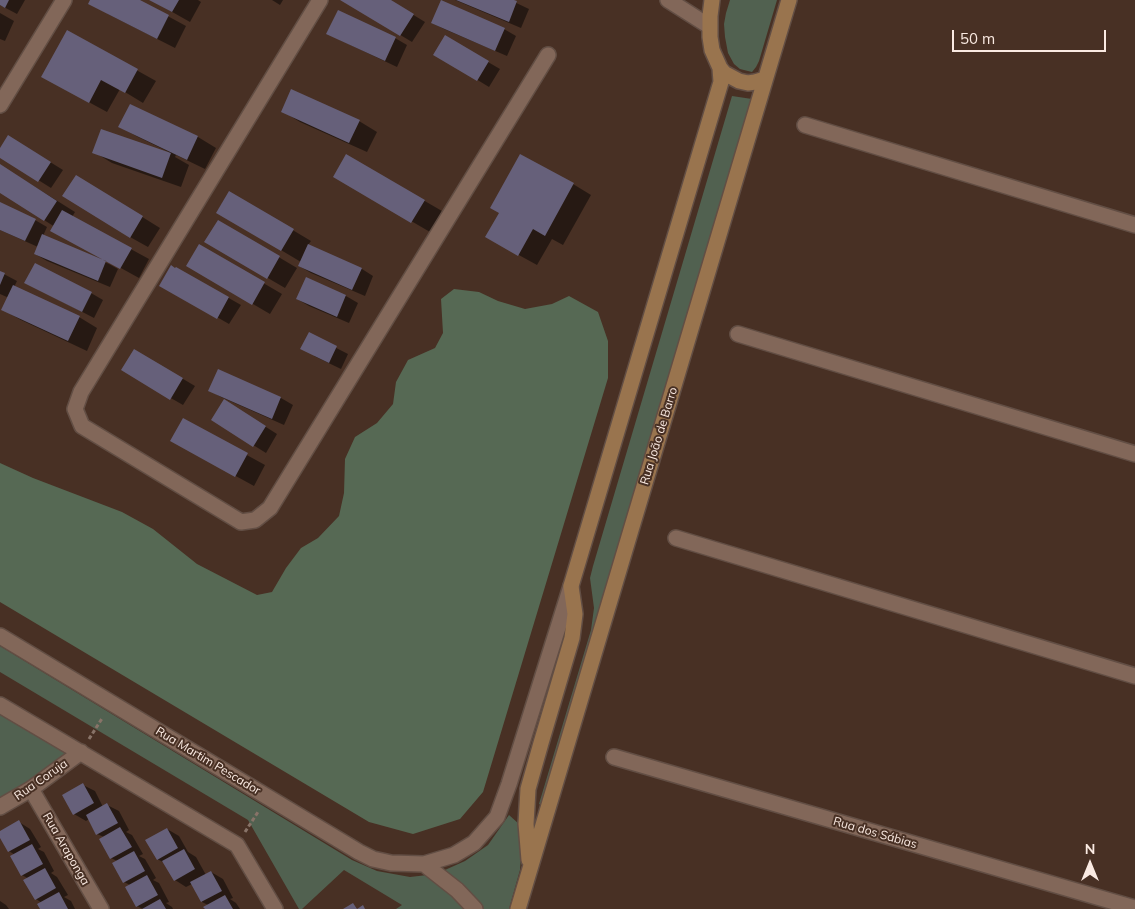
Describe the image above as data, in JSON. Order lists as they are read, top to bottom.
{
  "streets": {
    "street": [
      "Rua João de Barro",
      "Rua Martim Pescador",
      "Rua Coruja",
      "Rua dos Sábias",
      "Rua Araponga"
    ]
  },
  "crossings": [
    ["Rua João de Barro", "Rua Martim Pescador"],
    ["Rua Coruja", "Rua Araponga"]
  ],
  "scale_bar": "50 m",
  "north": "top"
}
